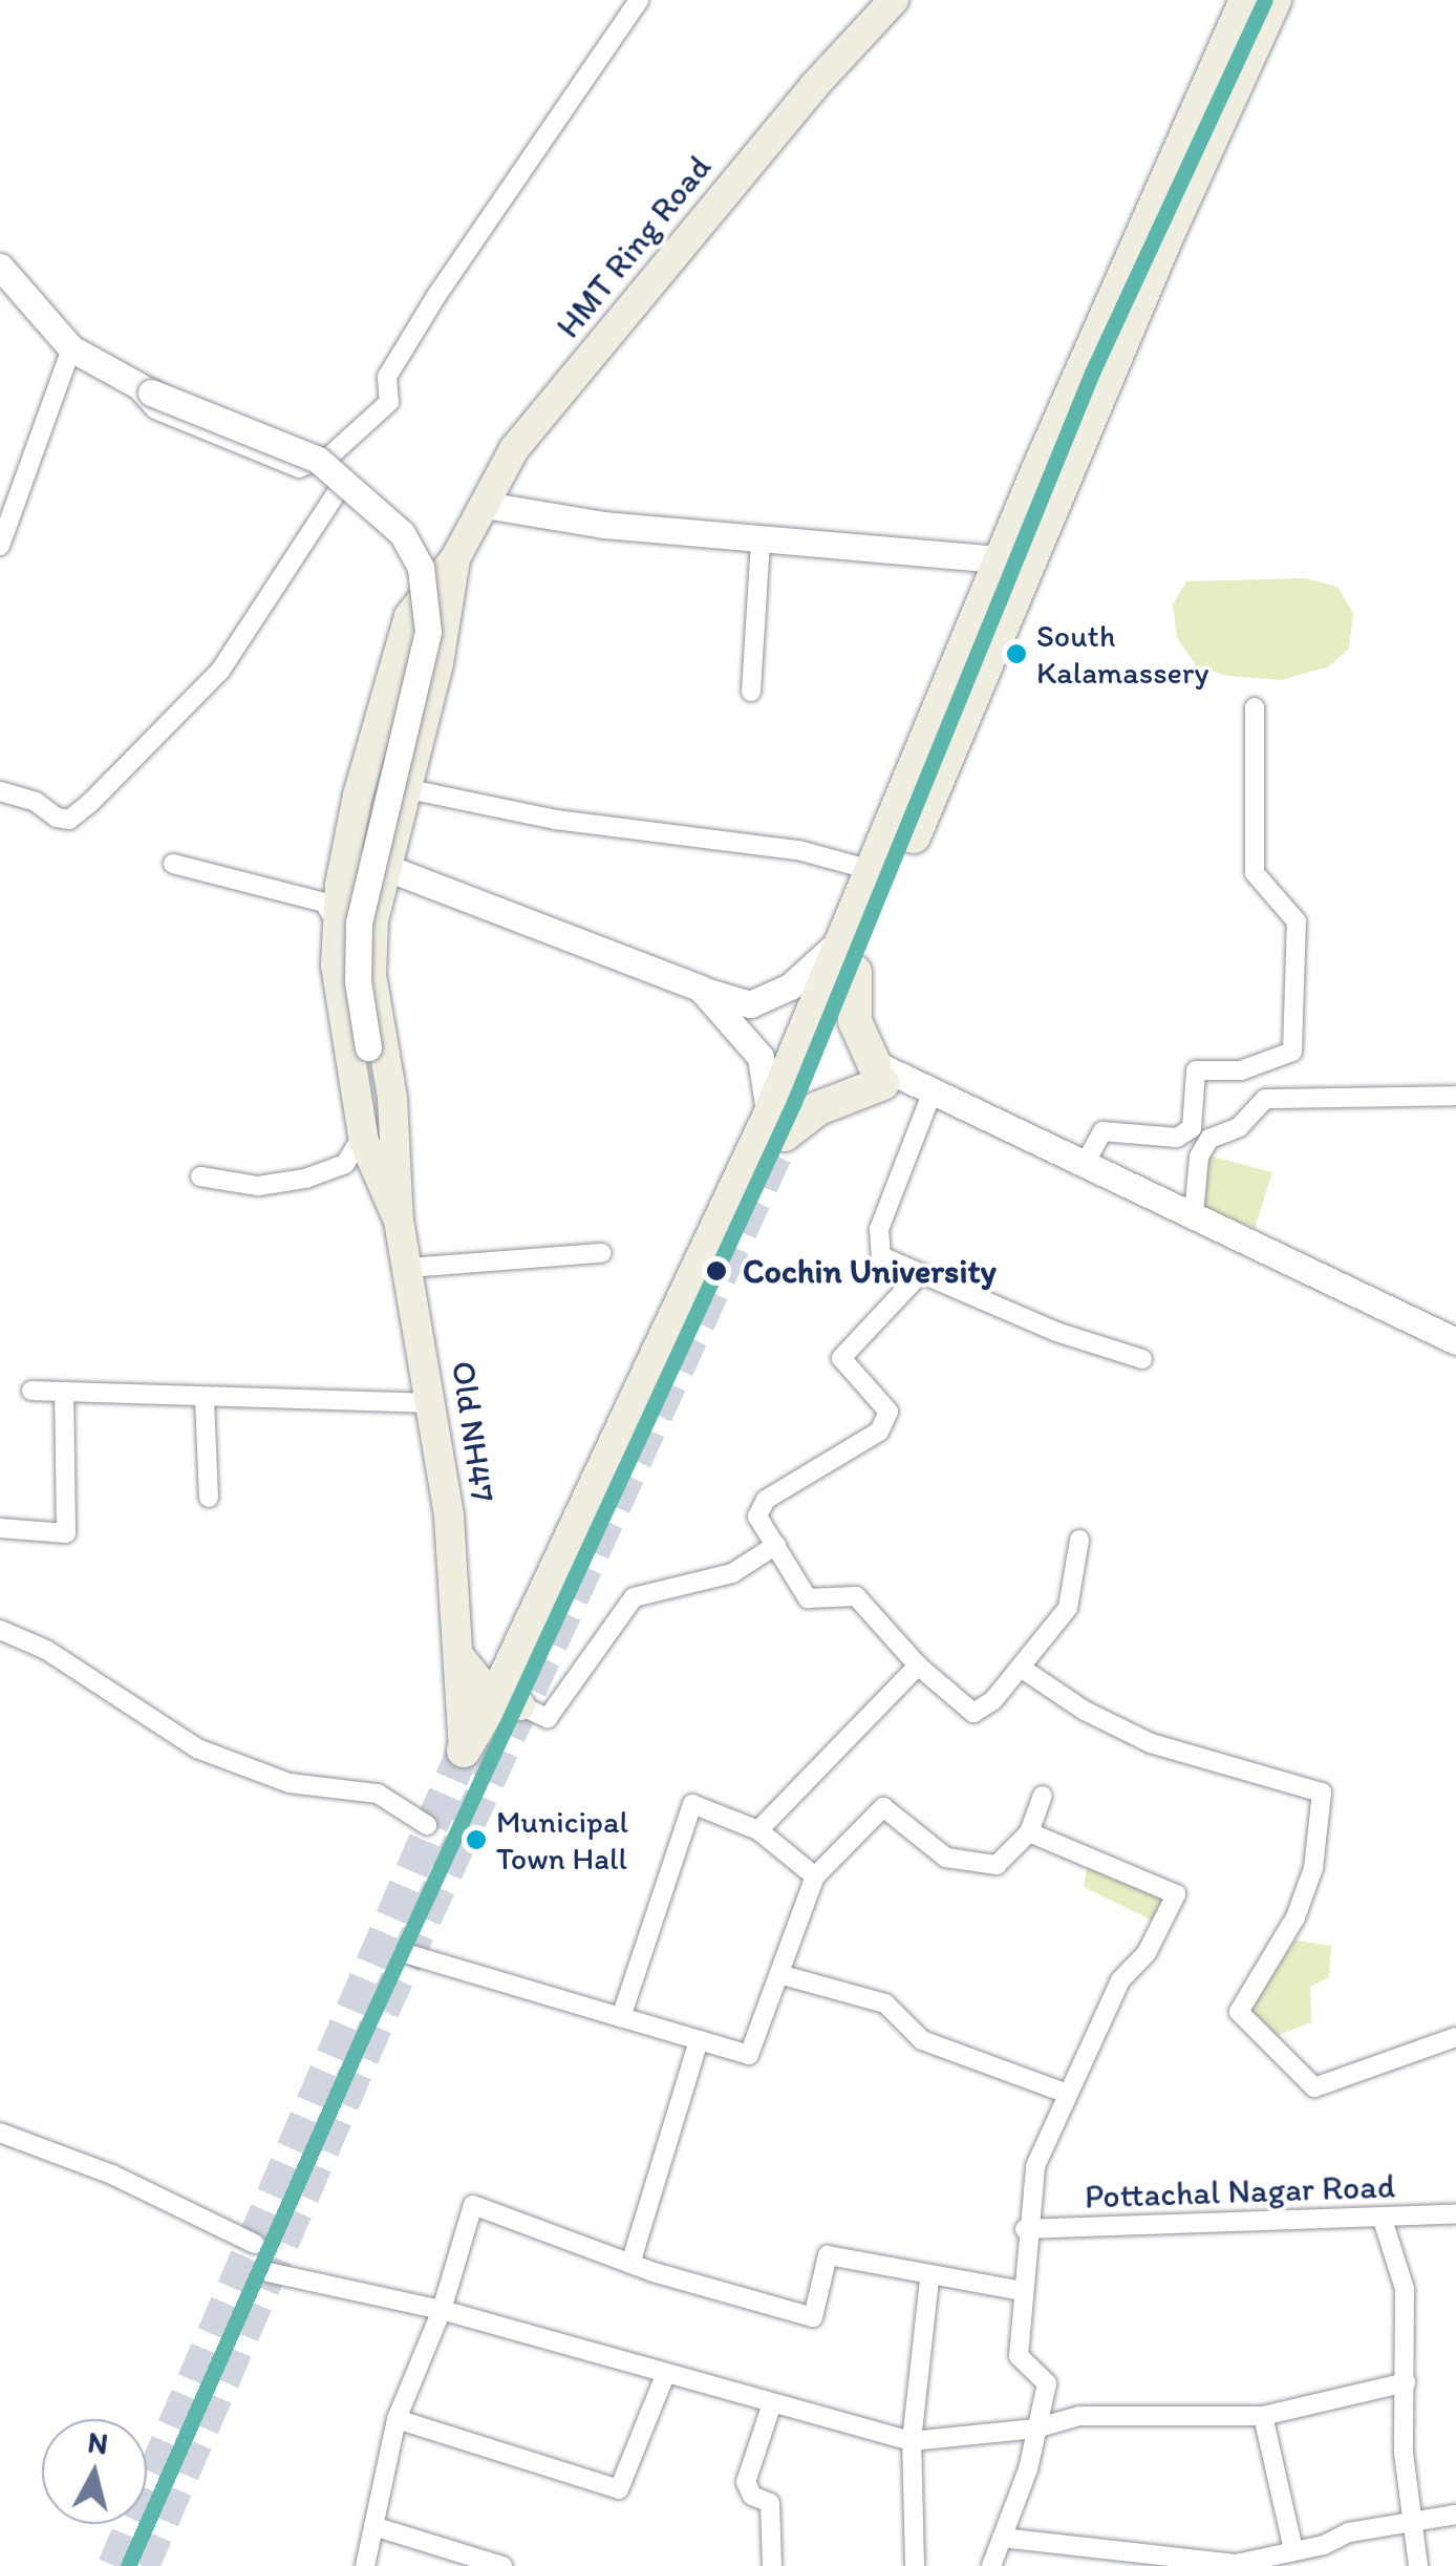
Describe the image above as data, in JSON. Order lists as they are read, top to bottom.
{
  "streets": {
    "main road": ["HMT Ring Road", "Old NH47"],
    "street": ["Pottachal Nagar Road"]
  },
  "crossings": [
    ["HMT Ring Road", "Old NH47"]
  ],
  "places": ["South Kalamassery", "Cochin University", "Municipal Town Hall"],
  "north": "top"
}
